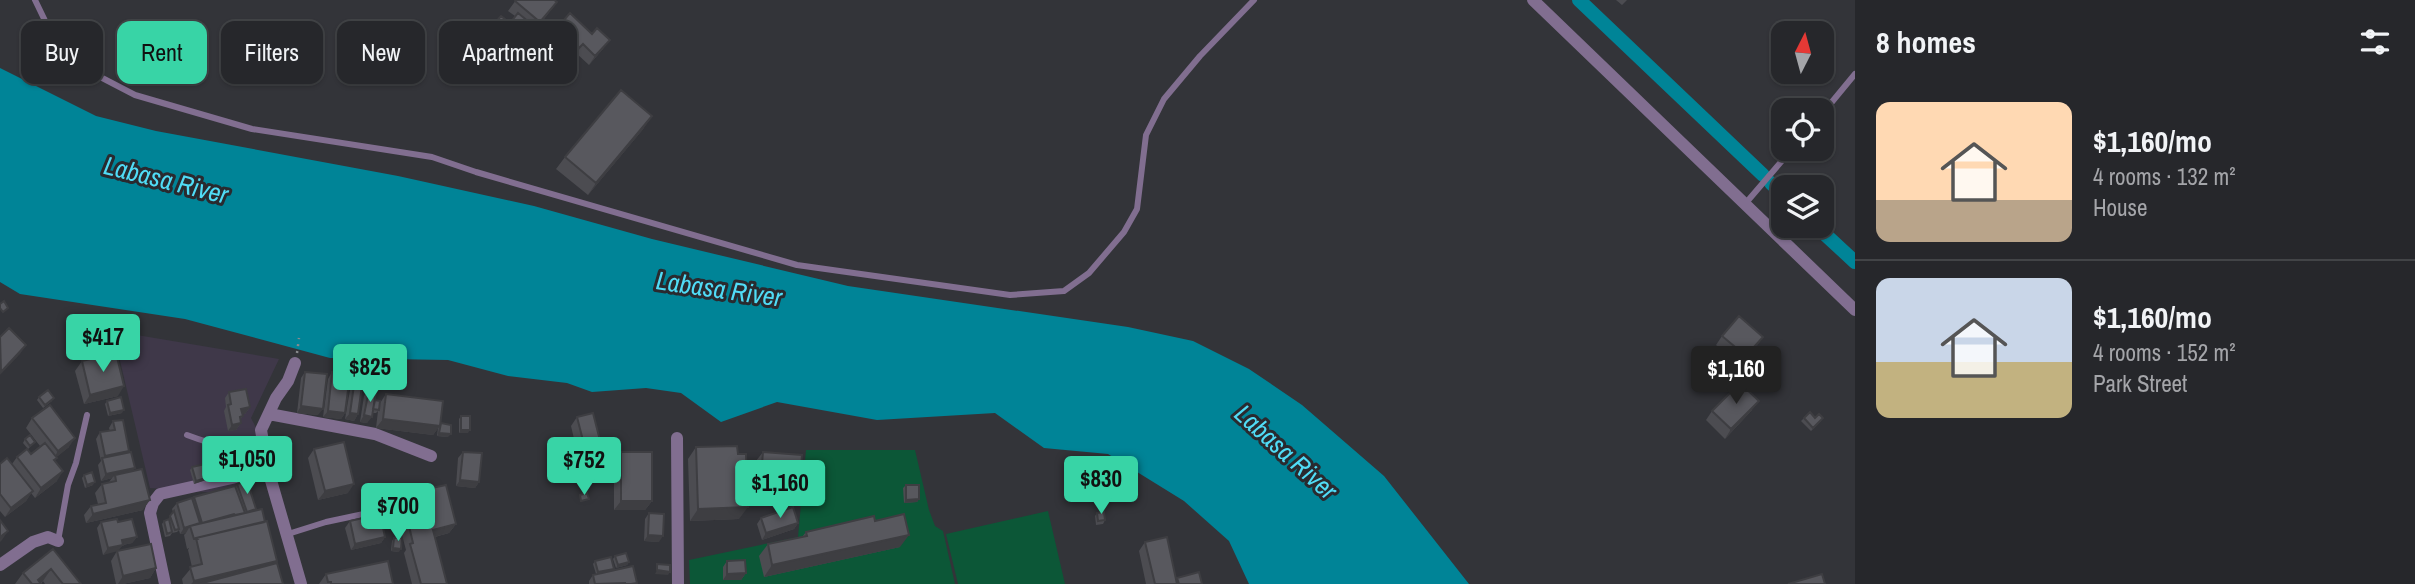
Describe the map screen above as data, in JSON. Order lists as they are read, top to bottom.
{
  "water": ["Labasa River"],
  "north": "top",
  "page": {
    "heading": "8 homes",
    "chip": [
      "Buy",
      "Rent",
      "Filters",
      "New",
      "Apartment"
    ],
    "list": [
      {
        "name": "$1,160/mo",
        "note": "4 rooms · 132 m² · House"
      },
      {
        "name": "$1,160/mo",
        "note": "4 rooms · 152 m² · Park Street"
      }
    ],
    "price": [
      "$417",
      "$825",
      "$1,160",
      "$1,050",
      "$752",
      "$830",
      "$1,160",
      "$700"
    ]
  }
}
